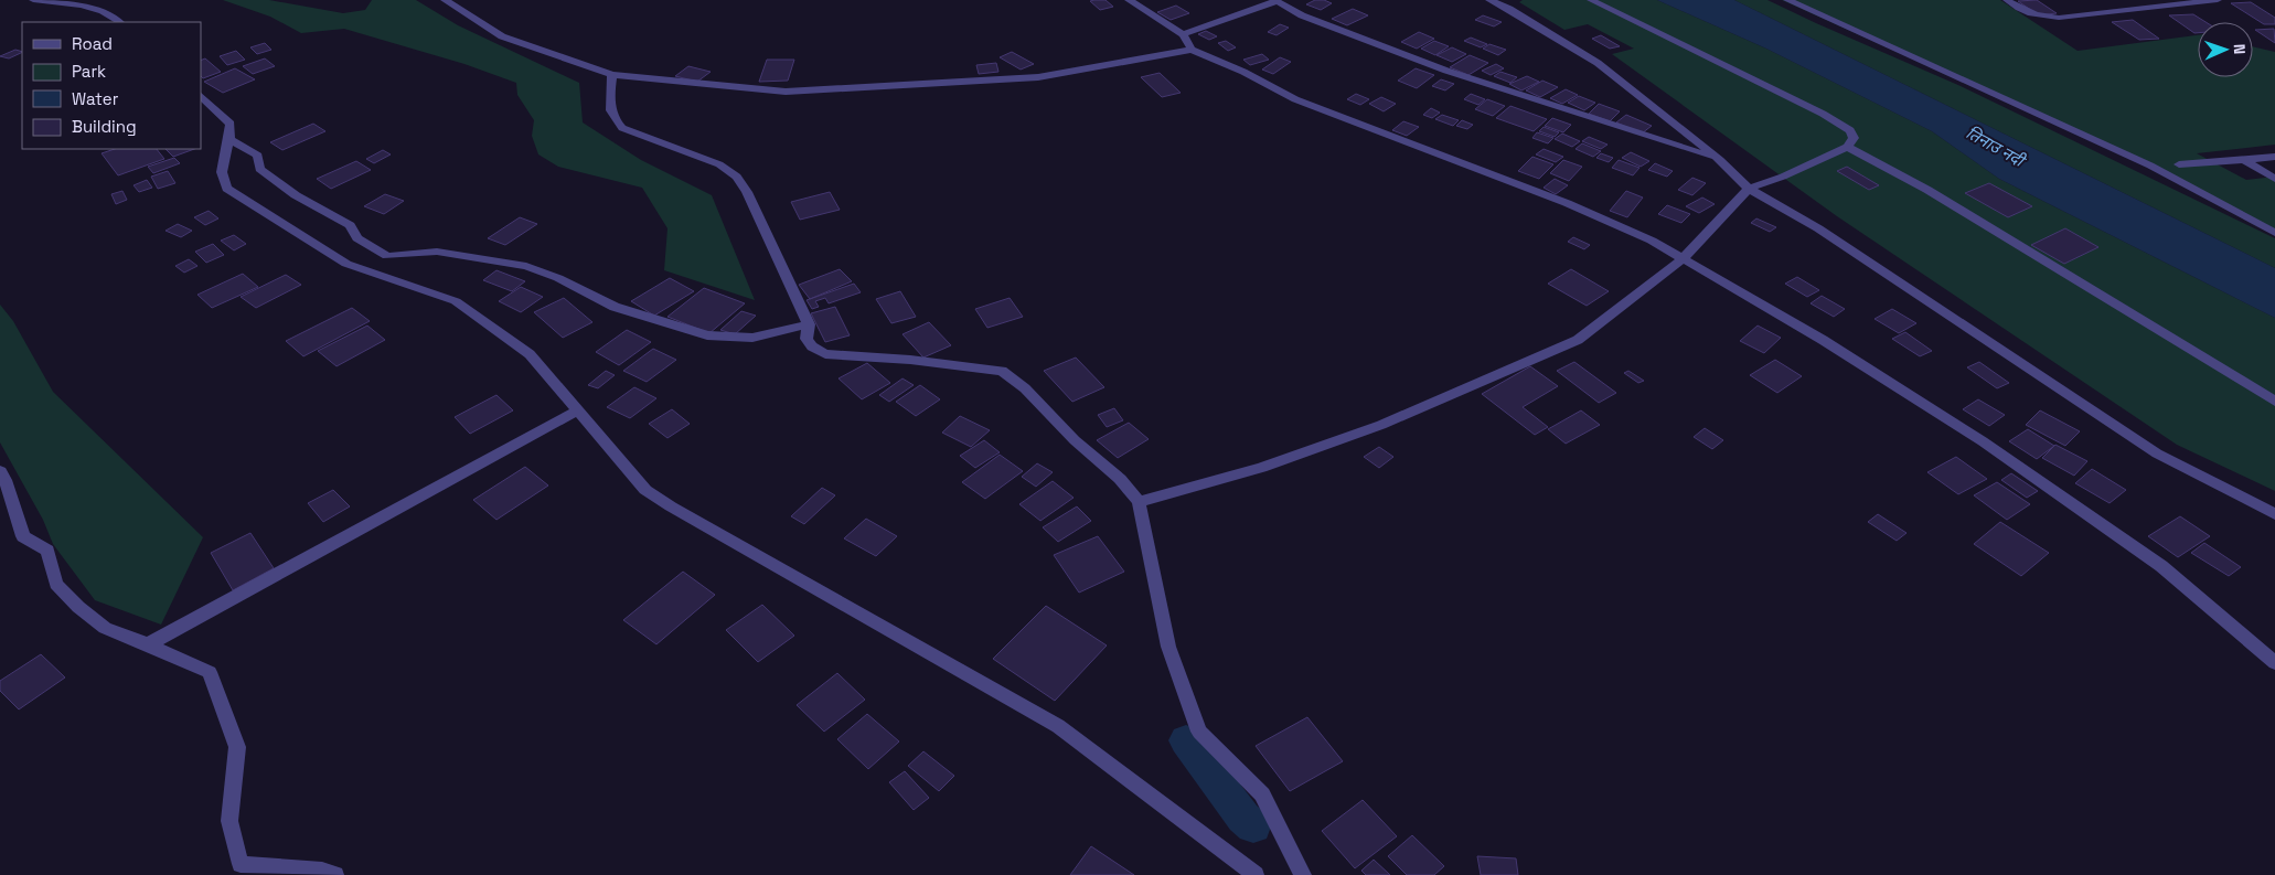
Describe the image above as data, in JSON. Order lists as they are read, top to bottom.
{
  "water": ["तिनाउ नदी"],
  "legend": [
    "Road",
    "Park",
    "Water",
    "Building"
  ],
  "north": "right"
}
